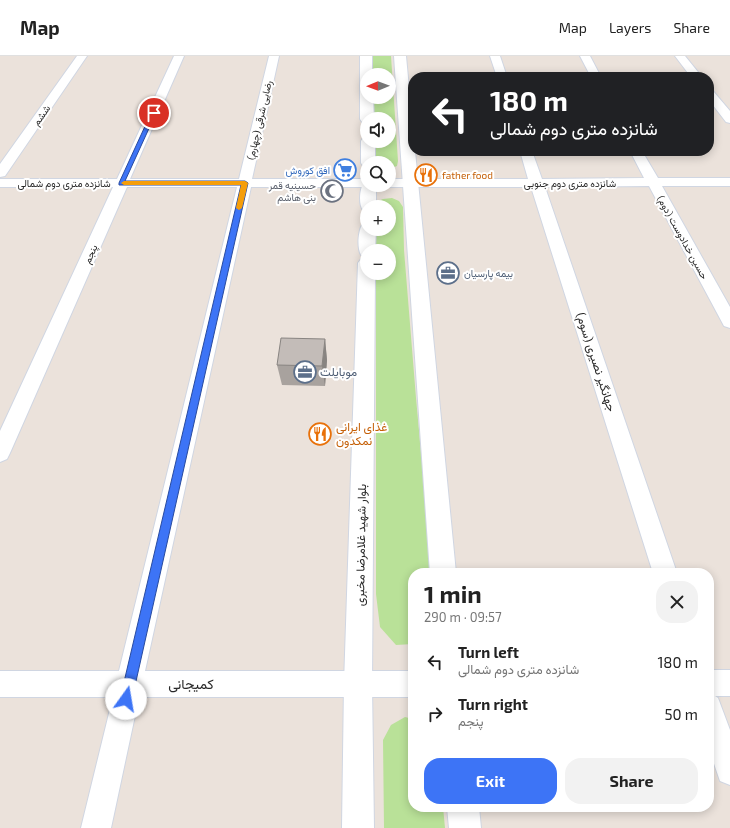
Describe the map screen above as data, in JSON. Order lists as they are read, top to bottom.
{
  "streets": {
    "main road": ["بلوار شهید غلامرضا مخبری"],
    "street": [
      "ششم",
      "رضایی شرقی (چهارم)",
      "شانزده متری دوم شمالی",
      "شانزده متری دوم جنوبی",
      "حسین خدادوست (دوم)",
      "پنجم",
      "جهانگیر نصیری (سوم)",
      "کمیجانی"
    ]
  },
  "crossings": [
    ["رضایی شرقی (چهارم)", "شانزده متری دوم شمالی"],
    ["رضایی شرقی (چهارم)", "کمیجانی"],
    ["شانزده متری دوم شمالی", "پنجم"],
    ["شانزده متری دوم جنوبی", "حسین خدادوست (دوم)"],
    ["شانزده متری دوم جنوبی", "جهانگیر نصیری (سوم)"],
    ["بلوار شهید غلامرضا مخبری", "کمیجانی"]
  ],
  "places": {
    "supermarket": ["افق کوروش"],
    "restaurant": ["father food", "غذای ایرانی نمکدون"],
    "mosque": ["حسینیه قمر بنی هاشم"],
    "office": ["بیمه پارسیان", "موبایلت"]
  },
  "north": "left",
  "page": {
    "header": "Map",
    "nav": ["Map", "Layers", "Share"],
    "map_buttons": ["+", "−"],
    "turn": ["180 m", "شانزده متری دوم شمالی"],
    "heading": ["1 min", "290 m · 09:57"],
    "list": [
      {
        "name": "Turn left",
        "note": "شانزده متری دوم شمالی",
        "value": "180 m"
      },
      {
        "name": "Turn right",
        "note": "پنجم",
        "value": "50 m"
      }
    ],
    "buttons": ["Exit", "Share"]
  }
}
